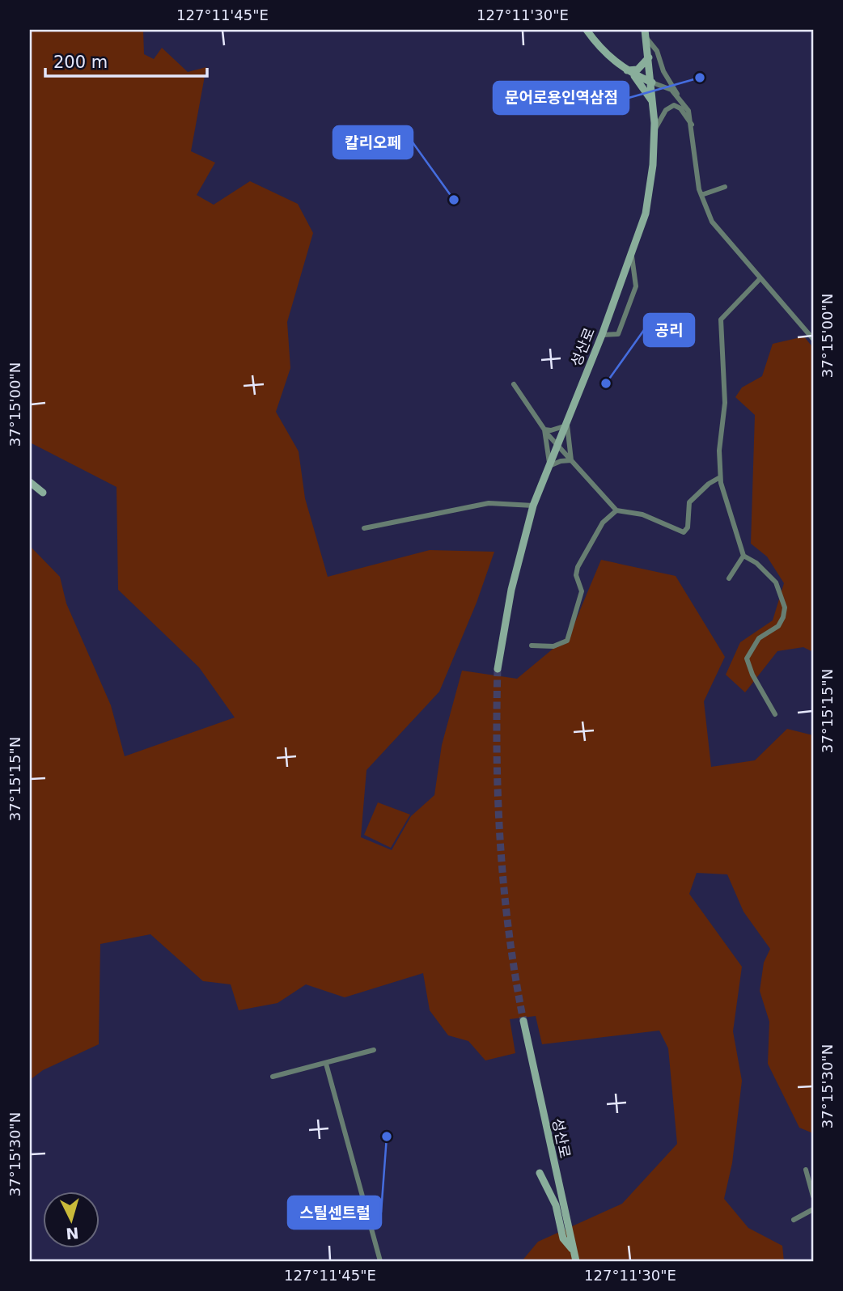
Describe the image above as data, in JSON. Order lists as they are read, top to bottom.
{
  "streets": {
    "main road": ["성산로"]
  },
  "places": [
    "문어로용인역삼점",
    "칼리오페",
    "공리",
    "스틸센트럴"
  ],
  "scale_bar": "200 m",
  "north": "bottom",
  "coordinates": [
    "127°11'45\"E",
    "127°11'30\"E",
    "37°15'00\"N",
    "37°15'15\"N",
    "37°15'30\"N"
  ]
}
